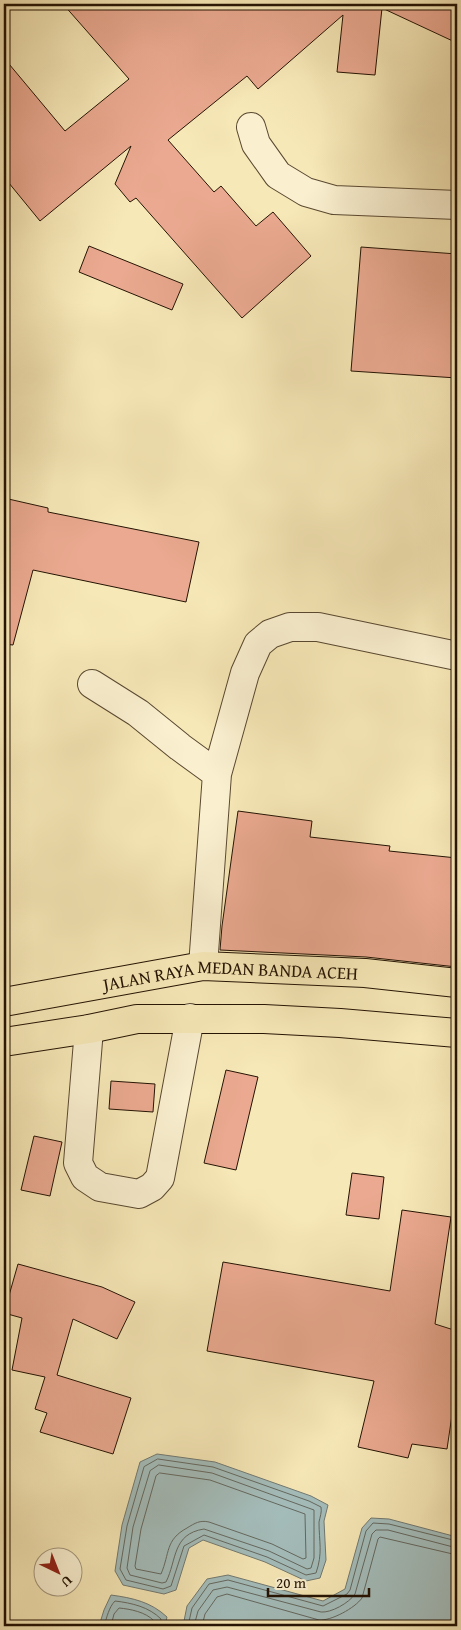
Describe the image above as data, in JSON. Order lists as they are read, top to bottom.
{
  "streets": {
    "highway": ["JALAN RAYA MEDAN BANDA ACEH"]
  },
  "scale_bar": "20 m",
  "north": "bottom right"
}
